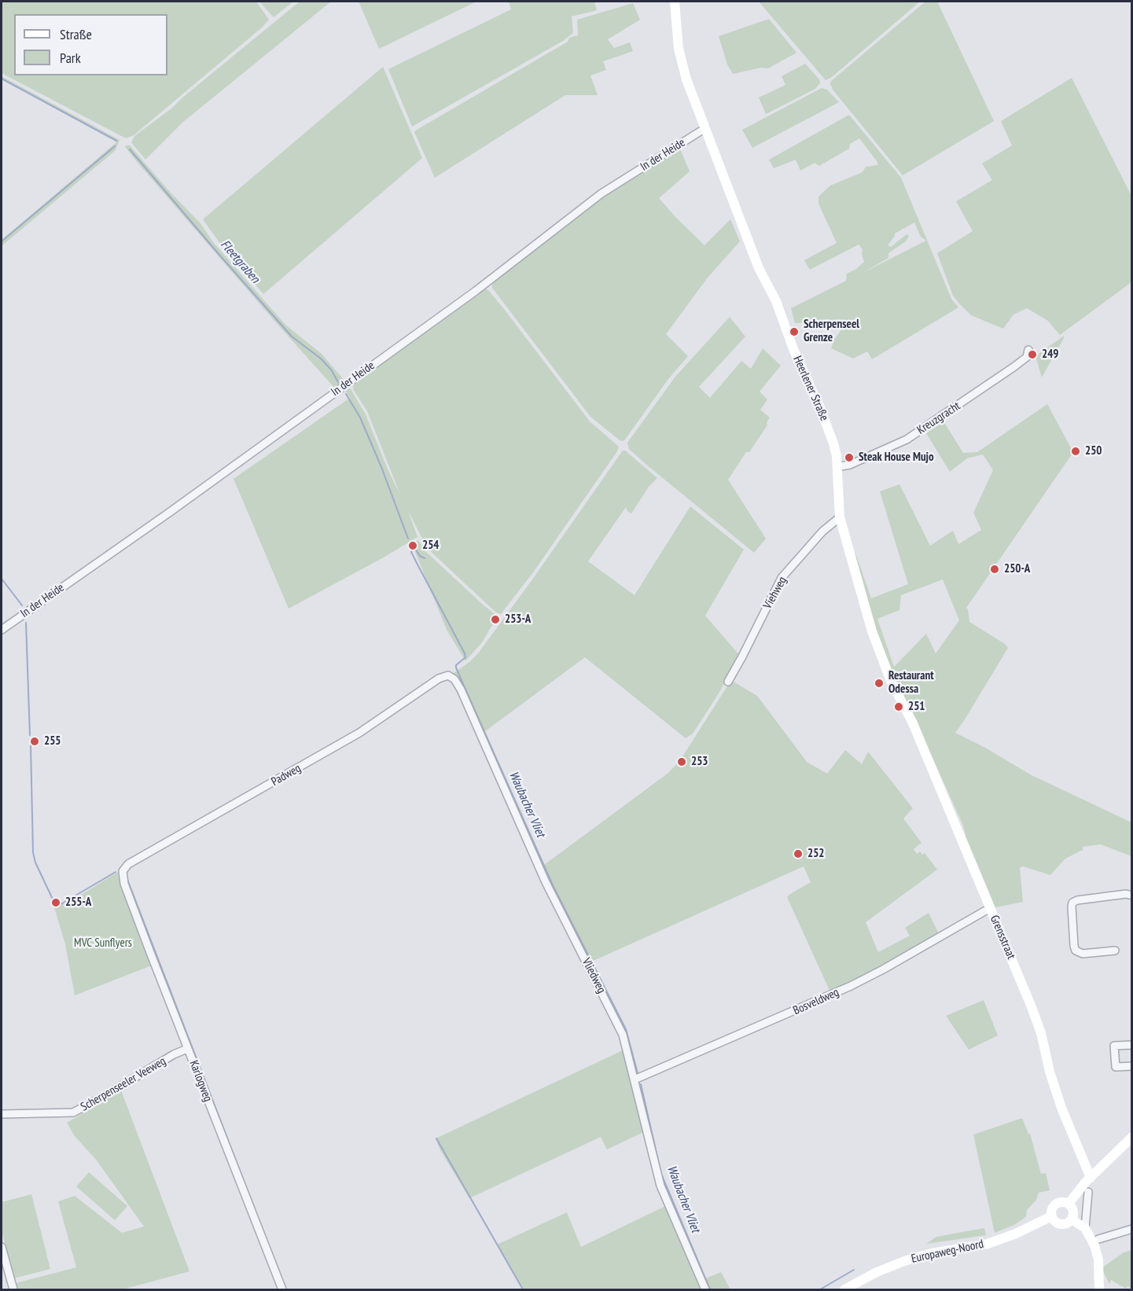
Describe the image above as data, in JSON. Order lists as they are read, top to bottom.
{
  "streets": {
    "main road": ["Heerlener Straße", "Grensstraat", "Europaweg-Noord"],
    "street": [
      "In der Heide",
      "Kreuzgracht",
      "Viehweg",
      "Padweg",
      "Vliedweg",
      "Bosveldweg",
      "Karlogweg",
      "Scherpenseeler Veeweg"
    ]
  },
  "crossings": [
    ["In der Heide", "Heerlener Straße"],
    ["Heerlener Straße", "Kreuzgracht"],
    ["Heerlener Straße", "Viehweg"],
    ["Heerlener Straße", "Grensstraat"],
    ["Padweg", "Vliedweg"],
    ["Padweg", "Karlogweg"],
    ["Grensstraat", "Bosveldweg"],
    ["Vliedweg", "Bosveldweg"],
    ["Karlogweg", "Scherpenseeler Veeweg"]
  ],
  "water": ["Fleetgraben", "Waubacher Vliet"],
  "parks": ["MVC Sunflyers"],
  "places": [
    "Scherpenseel Grenze",
    "249",
    "250",
    "Steak House Mujo",
    "254",
    "250-A",
    "253-A",
    "Restaurant Odessa",
    "251",
    "255",
    "253",
    "252",
    "255-A"
  ],
  "legend": ["Straße", "Park"]
}
